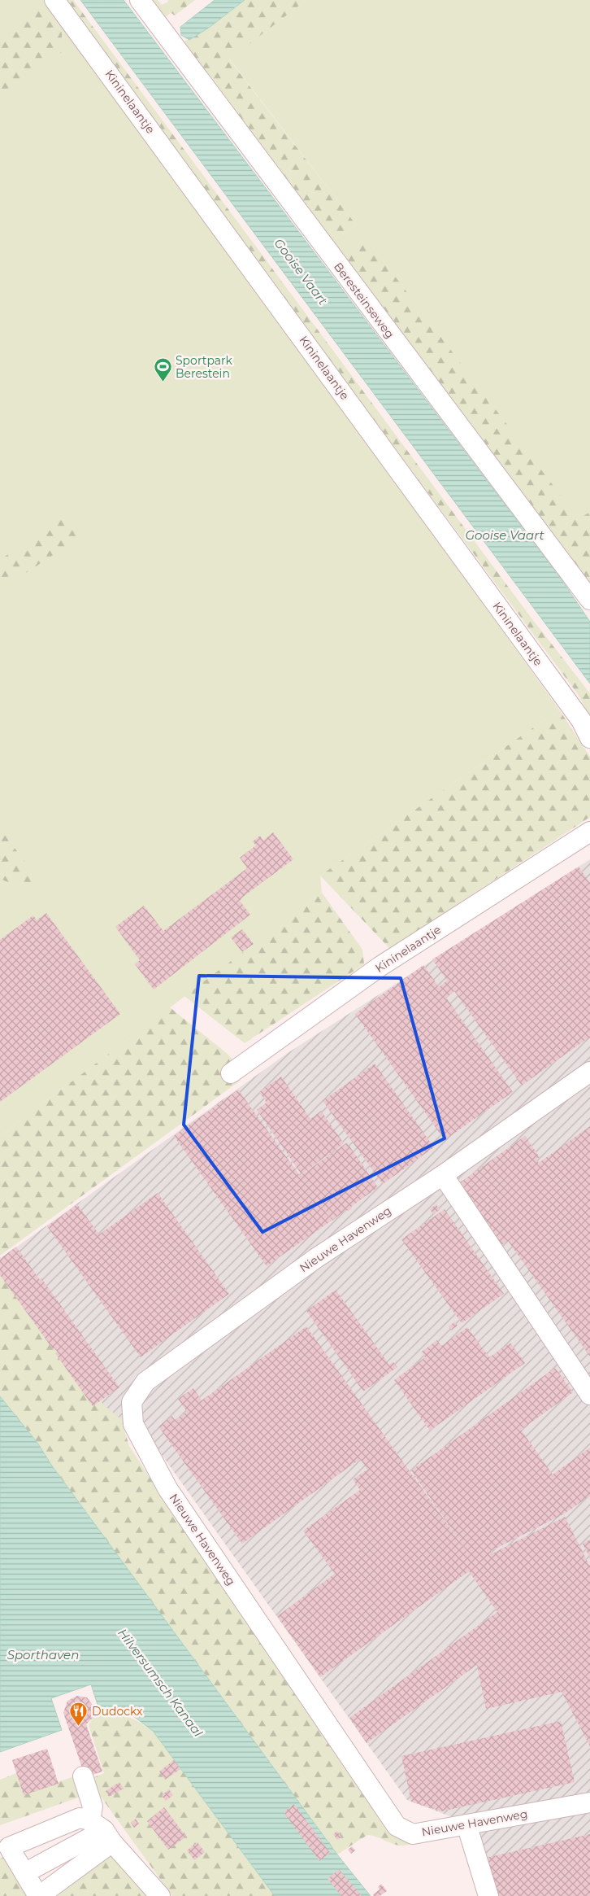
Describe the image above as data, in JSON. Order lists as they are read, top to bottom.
{
  "streets": {
    "street": ["Kininelaantje", "Beresteinseweg", "Nieuwe Havenweg"]
  },
  "water": ["Gooise Vaart", "Sporthaven", "Hilversumsch Kanaal"],
  "places": {
    "sports": ["Sportpark Berestein"],
    "restaurant": ["Dudockx"]
  }
}
